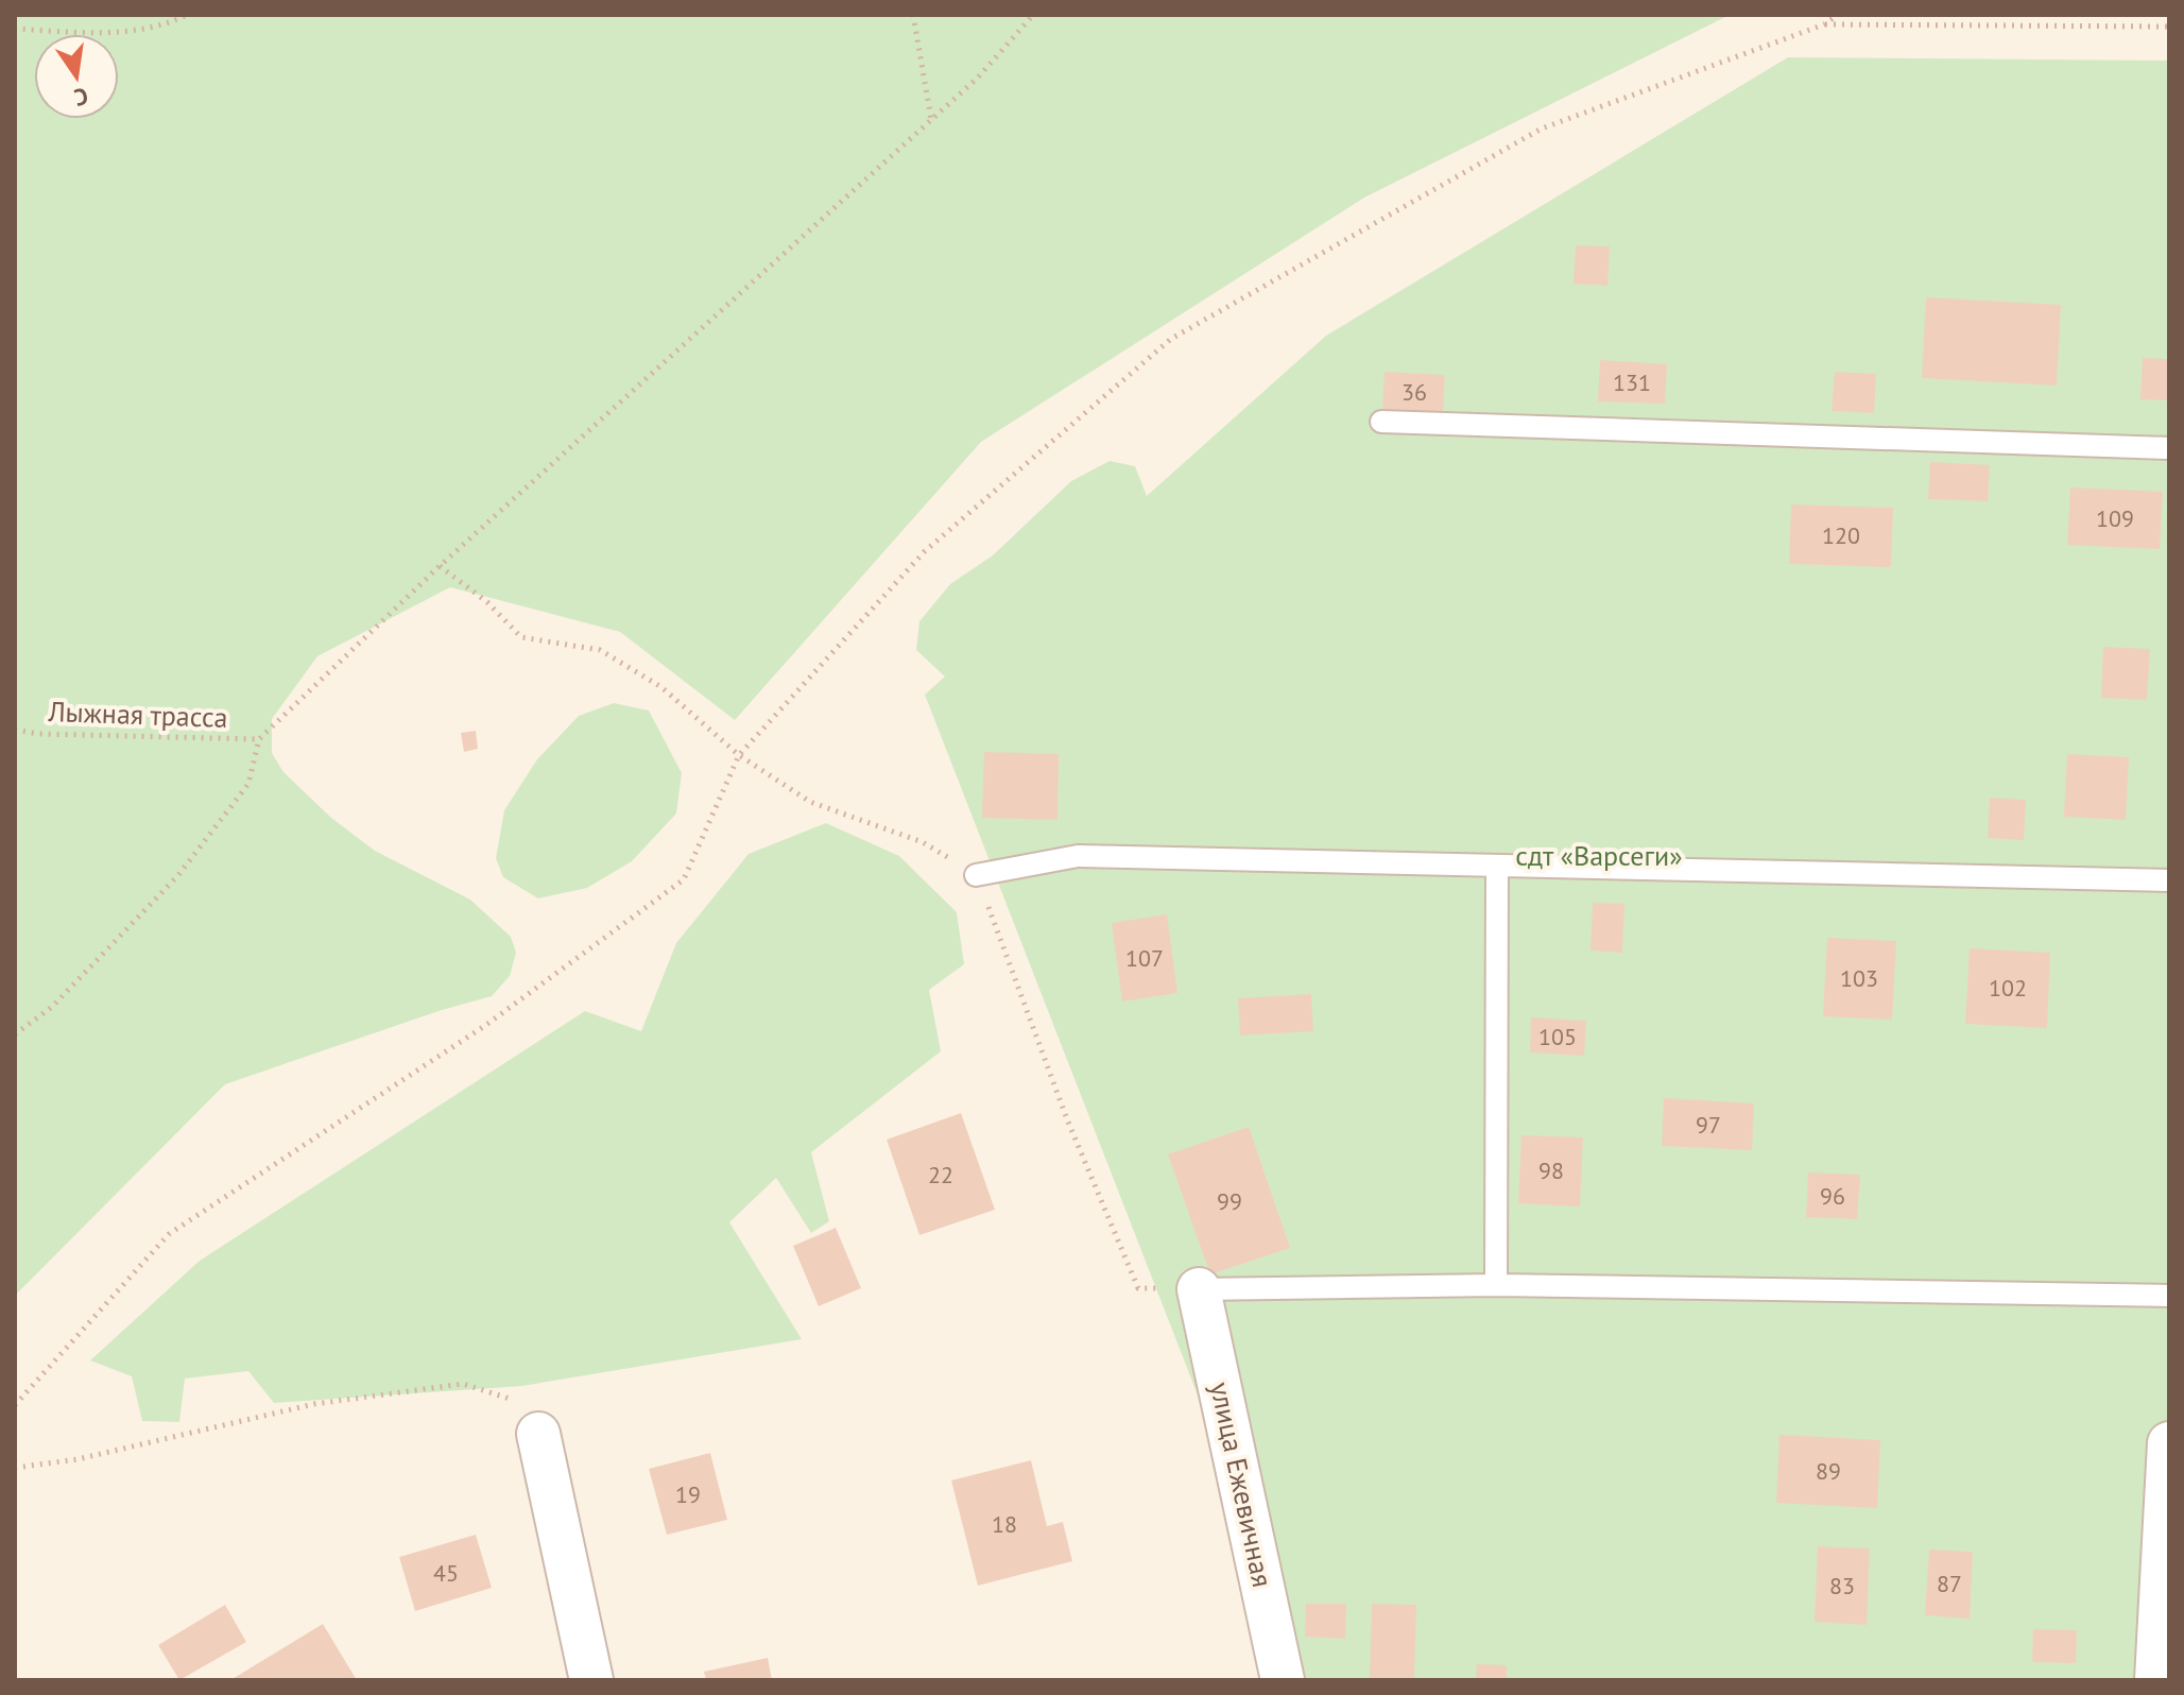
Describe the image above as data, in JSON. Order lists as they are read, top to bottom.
{
  "streets": {
    "street": ["улица Ежевичная"],
    "path": ["Лыжная трасса"]
  },
  "parks": ["сдт «Варсеги»"],
  "house_numbers": [
    "131",
    "36",
    "109",
    "120",
    "107",
    "103",
    "102",
    "105",
    "97",
    "98",
    "22",
    "96",
    "99",
    "89",
    "19",
    "18",
    "45",
    "87",
    "83"
  ],
  "north": "bottom"
}
